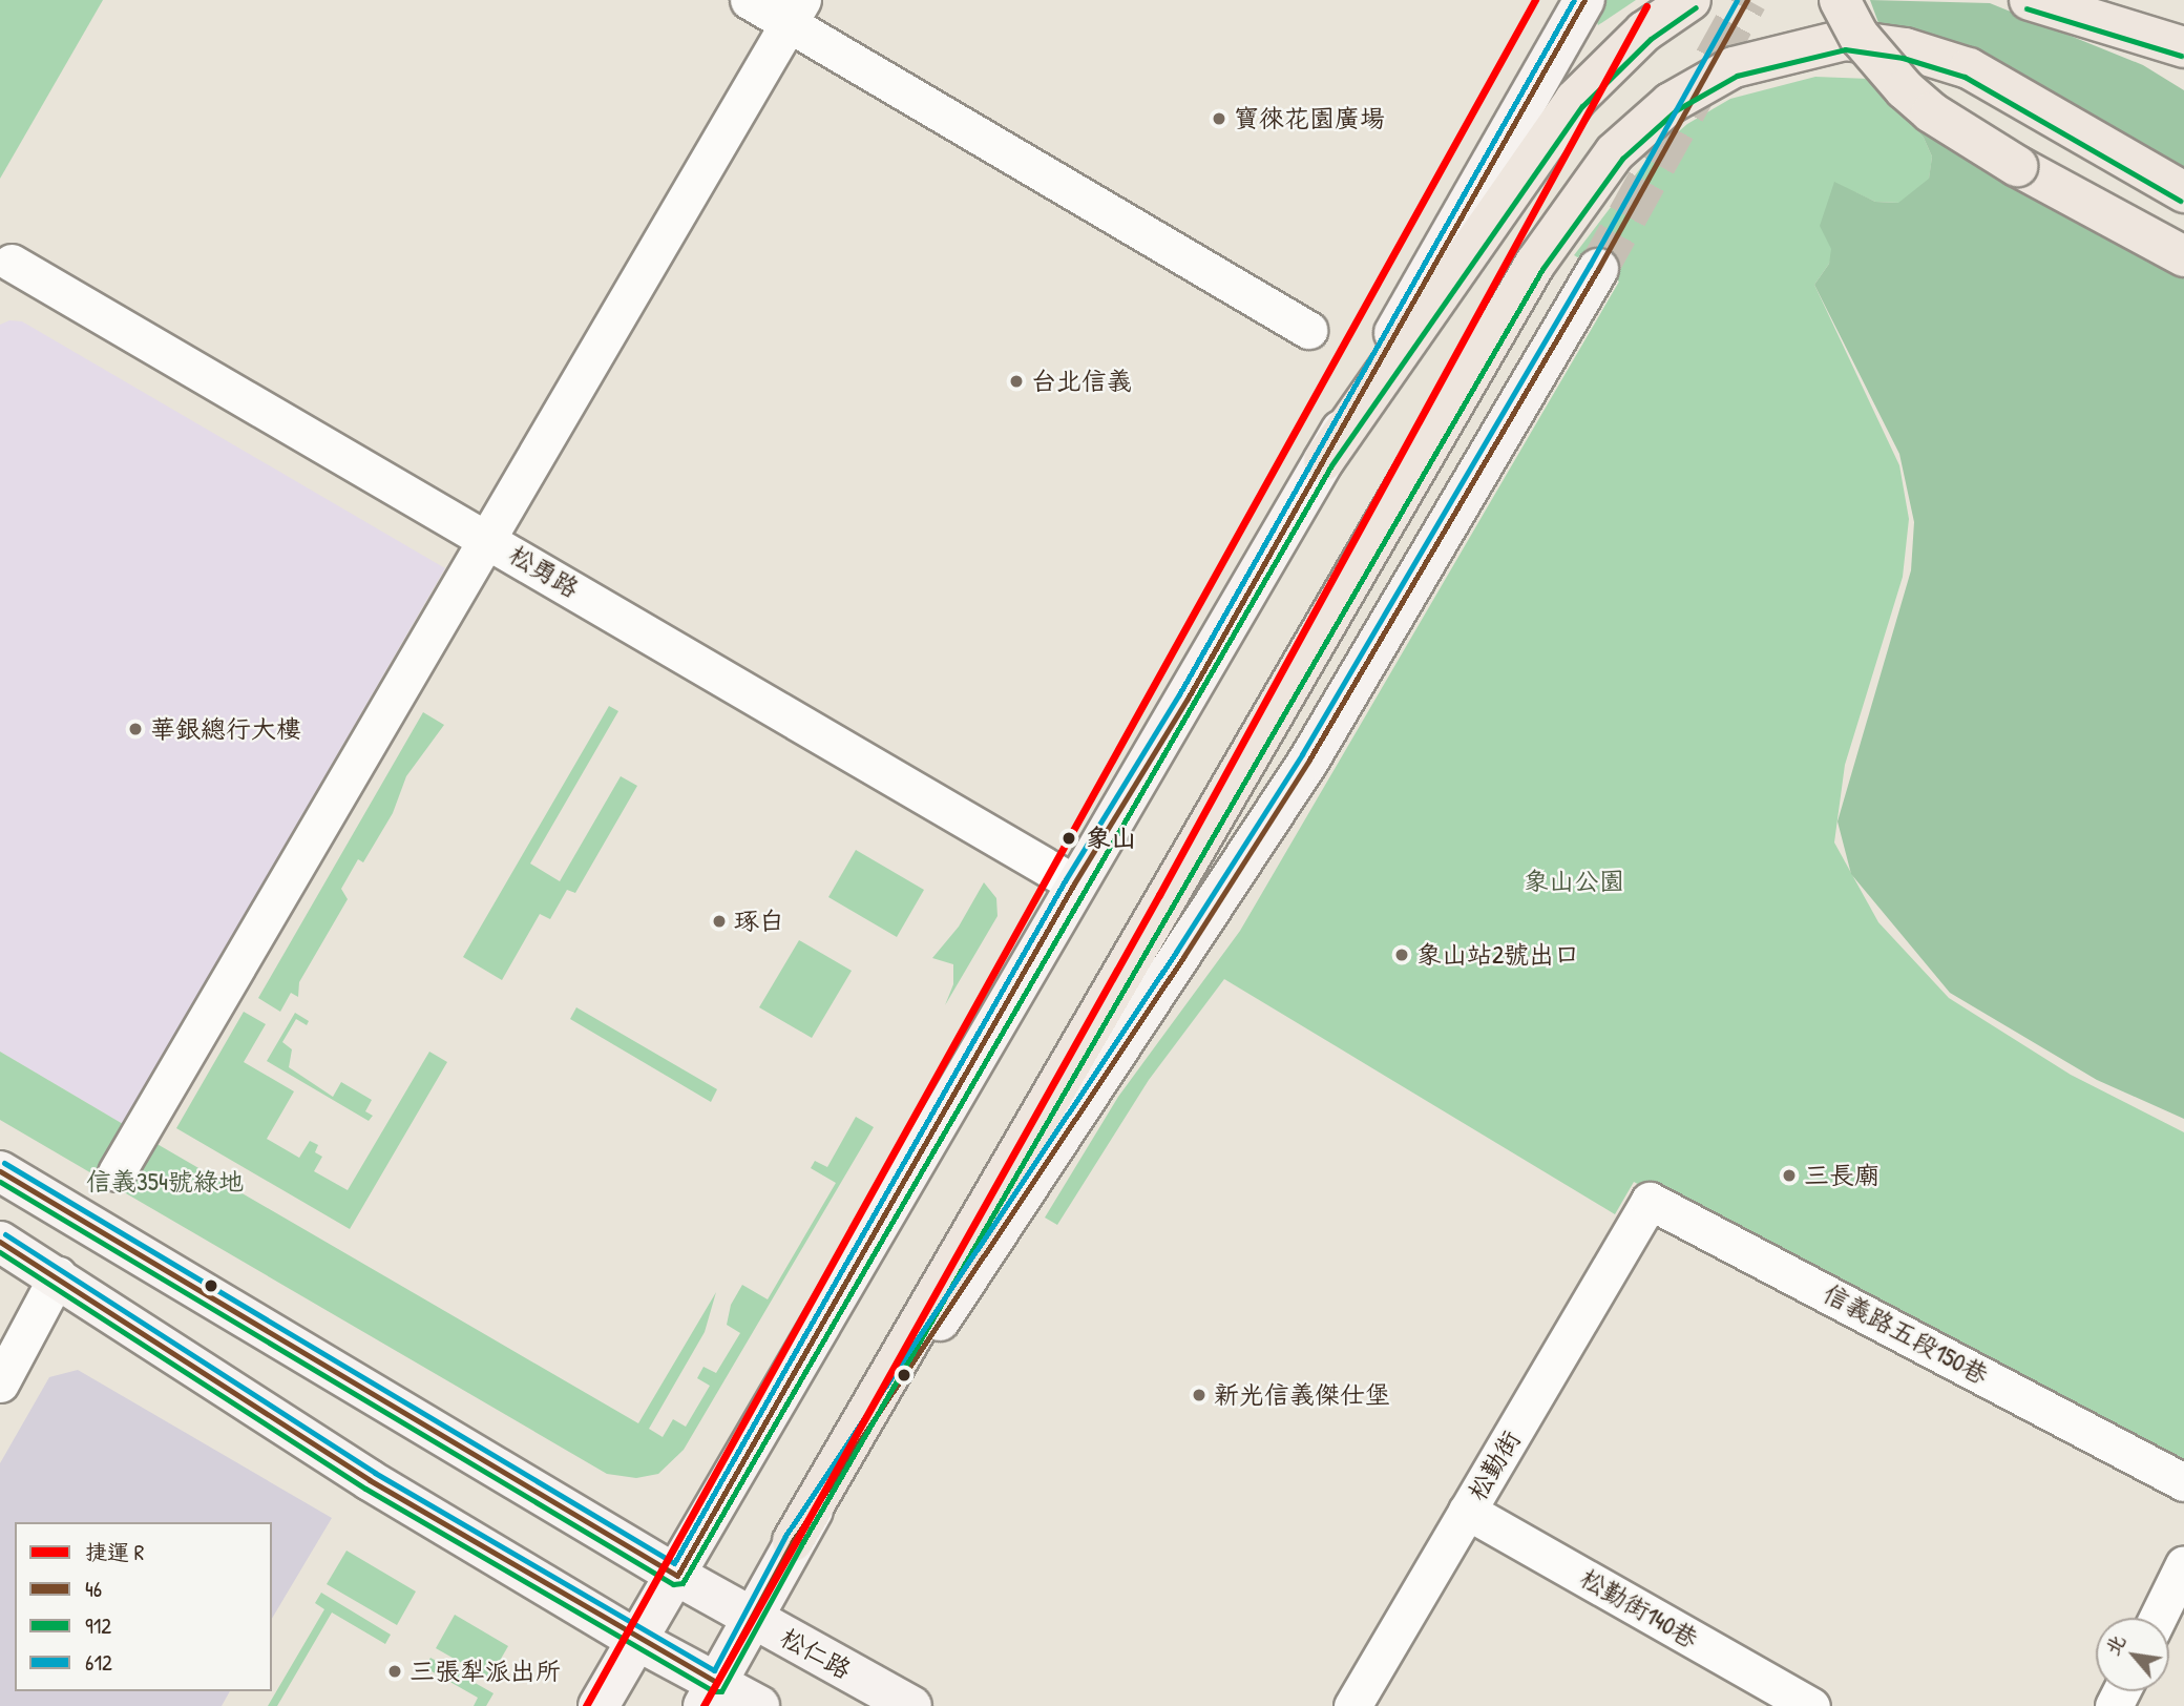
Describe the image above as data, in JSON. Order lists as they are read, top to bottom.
{
  "streets": {
    "main road": ["松仁路"],
    "street": [
      "松勇路",
      "信義路五段150巷",
      "松勤街",
      "松勤街140巷"
    ]
  },
  "crossings": [
    ["信義路五段150巷", "松勤街"],
    ["松勤街", "松勤街140巷"]
  ],
  "parks": ["象山公園", "信義354號綠地"],
  "places": [
    "寶徠花園廣場",
    "台北信義",
    "華銀總行大樓",
    "象山",
    "琢白",
    "象山站2號出口",
    "三長廟",
    "新光信義傑仕堡",
    "三張犁派出所"
  ],
  "lines": [
    "metro line R",
    "transit line 46",
    "transit line 612",
    "transit line 912"
  ],
  "legend": [
    "捷運 R",
    "46",
    "912",
    "612"
  ],
  "north": "top left"
}
